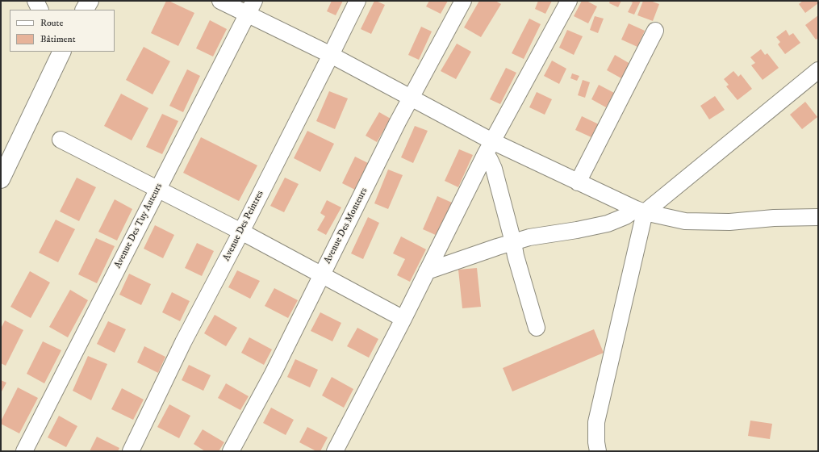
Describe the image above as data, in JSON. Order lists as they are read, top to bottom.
{
  "streets": {
    "street": ["Avenue Des Tuy Auteurs", "Avenue Des Peintres", "Avenue Des Monteurs"]
  },
  "legend": ["Route", "Bâtiment"]
}
